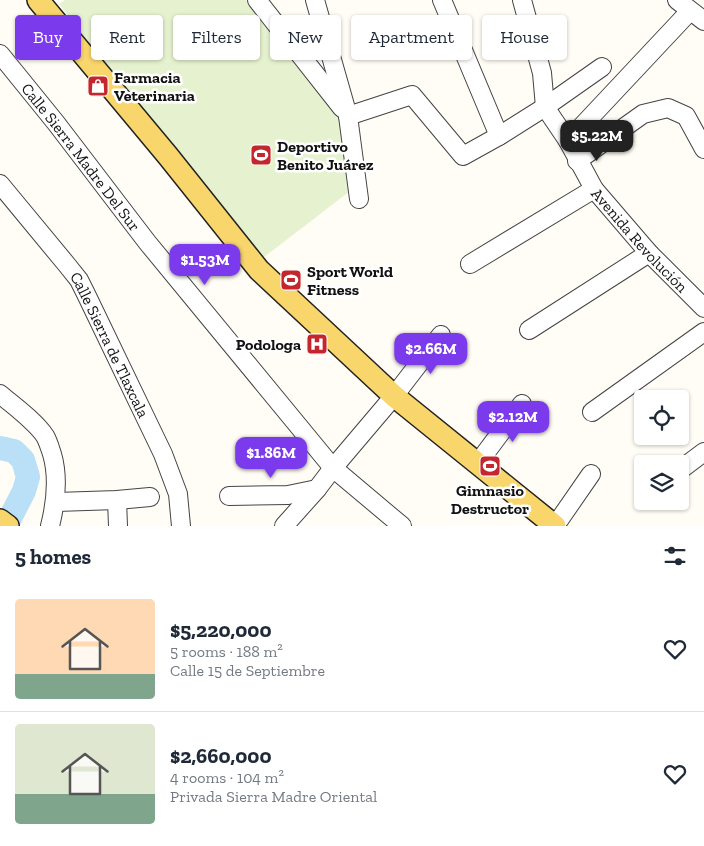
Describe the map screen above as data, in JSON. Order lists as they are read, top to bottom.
{
  "streets": {
    "street": ["Calle Sierra Madre Del Sur", "Avenida Revolución", "Calle Sierra de Tlaxcala"]
  },
  "places": {
    "shop": ["Farmacia Veterinaria"],
    "sports": ["Deportivo Benito Juárez", "Sport World Fitness", "Gimnasio Destructor"],
    "hospital": ["Podologa"]
  },
  "page": {
    "chip": [
      "Buy",
      "Rent",
      "Filters",
      "New",
      "Apartment",
      "House"
    ],
    "price": [
      "$5.22M",
      "$1.53M",
      "$2.66M",
      "$2.12M",
      "$1.86M"
    ],
    "heading": "5 homes",
    "list": [
      {
        "name": "$5,220,000",
        "note": "5 rooms · 188 m² · Calle 15 de Septiembre"
      },
      {
        "name": "$2,660,000",
        "note": "4 rooms · 104 m² · Privada Sierra Madre Oriental"
      }
    ]
  }
}
